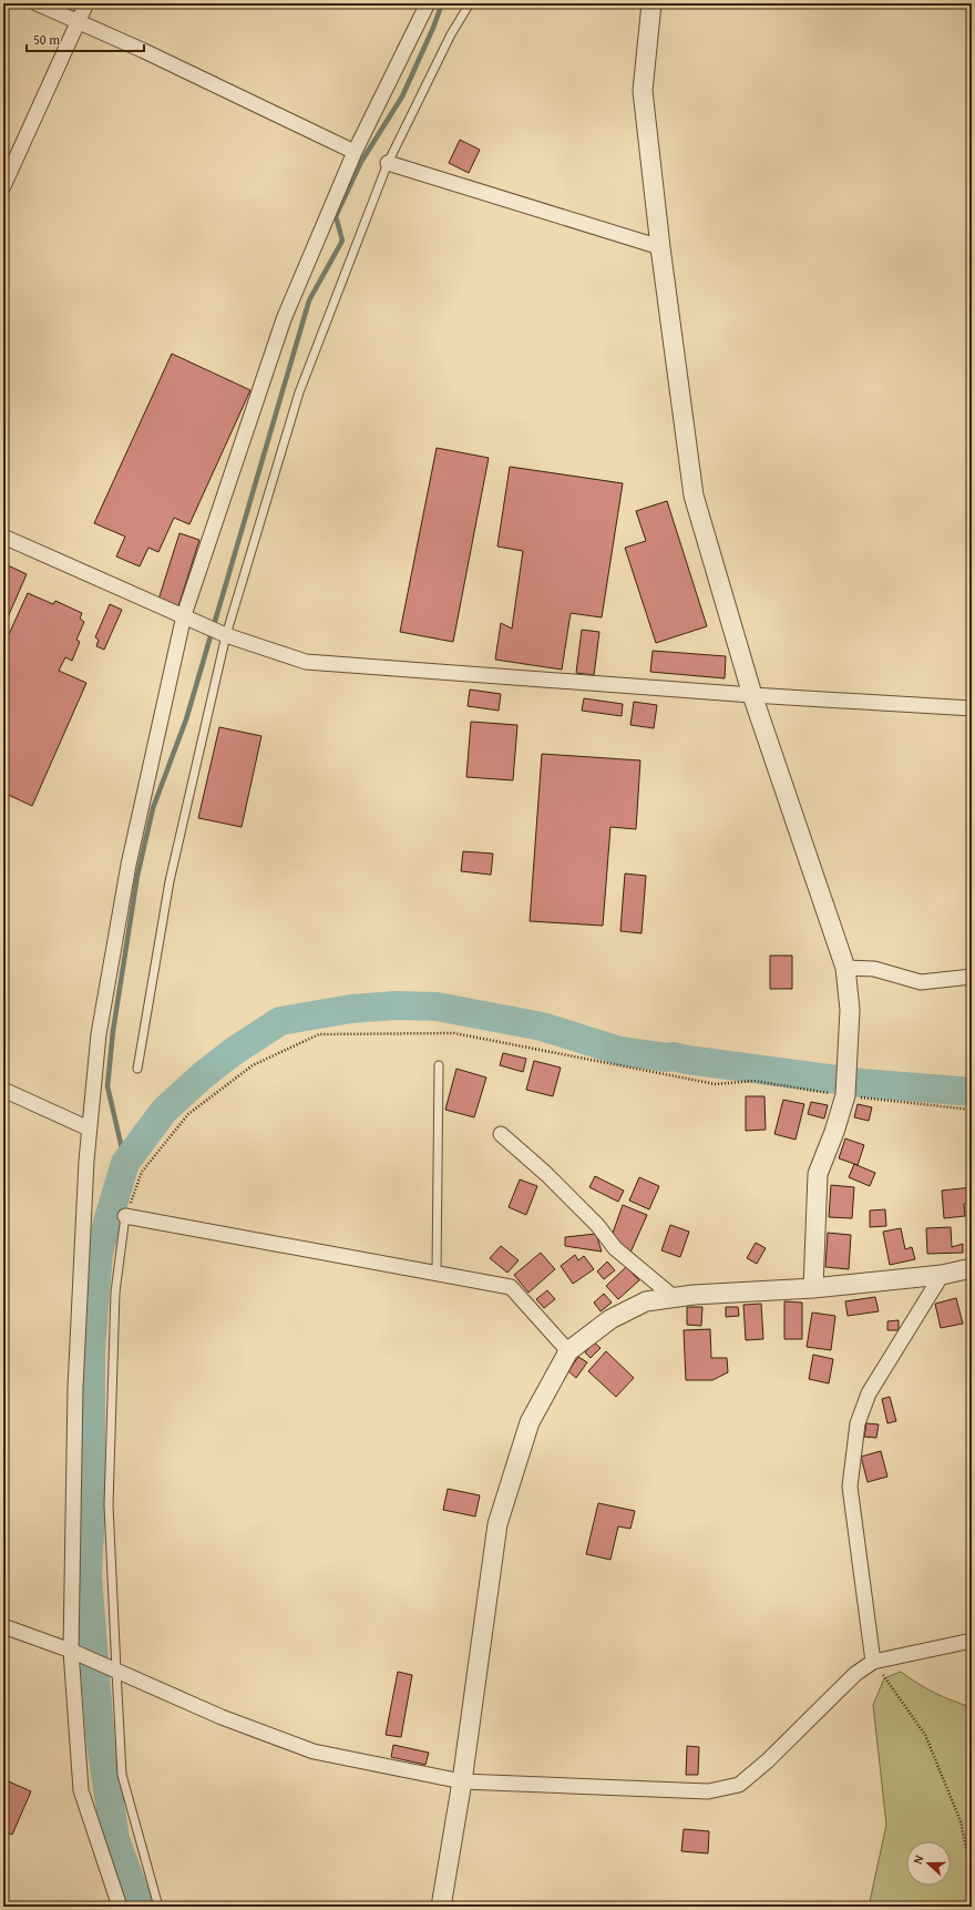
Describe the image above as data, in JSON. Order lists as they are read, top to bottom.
{
  "scale_bar": "50 m",
  "north": "left"
}
